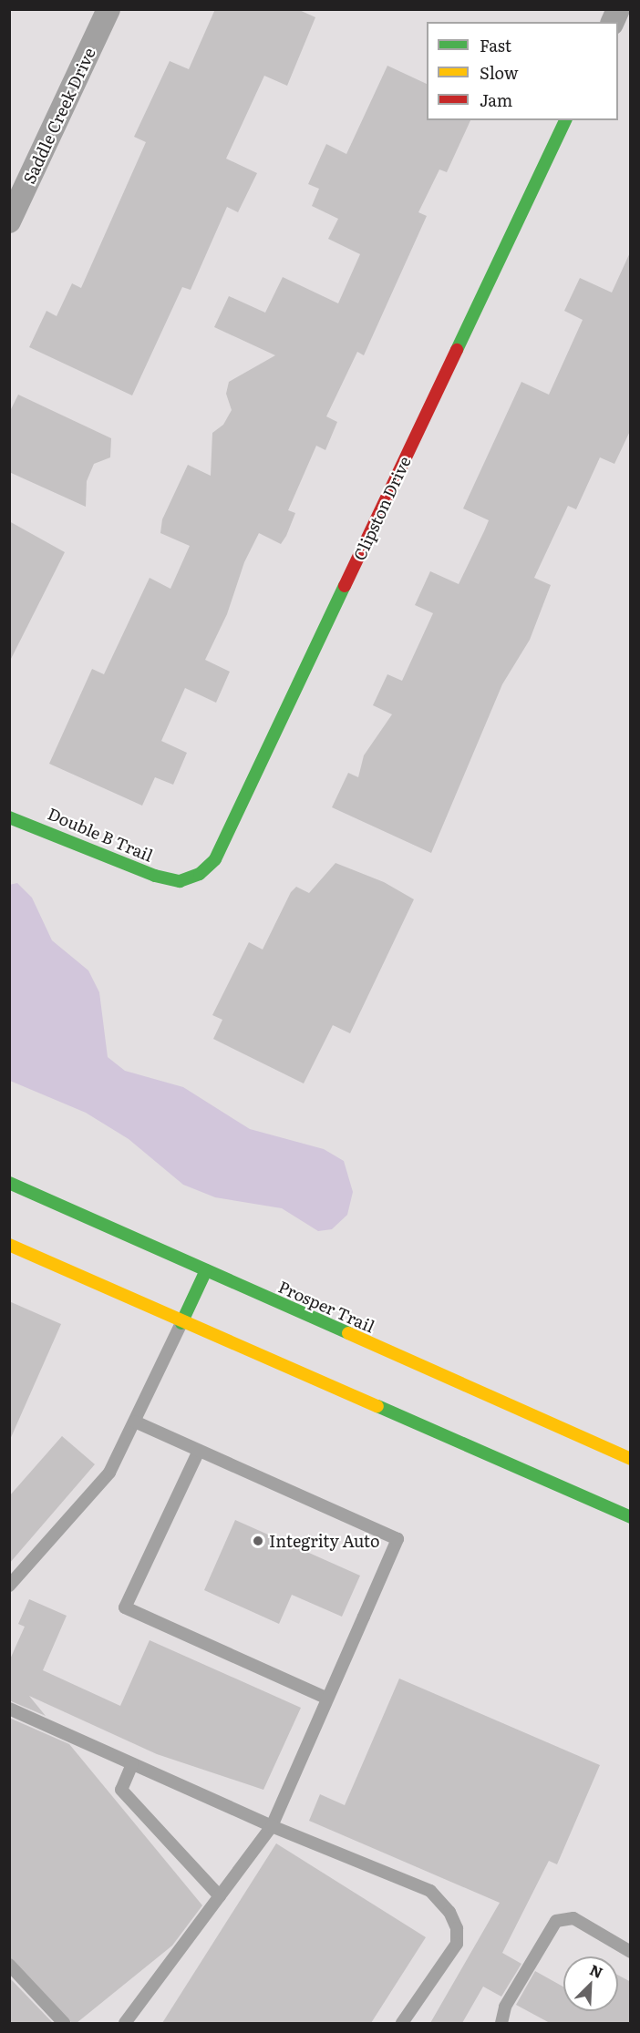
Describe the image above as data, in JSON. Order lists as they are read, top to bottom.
{
  "streets": {
    "main road": ["Clipston Drive", "Double B Trail", "Prosper Trail"],
    "street": ["Saddle Creek Drive"]
  },
  "crossings": [
    ["Clipston Drive", "Double B Trail"]
  ],
  "places": ["Integrity Auto"],
  "legend": ["Fast", "Slow", "Jam"],
  "north": "top right"
}
